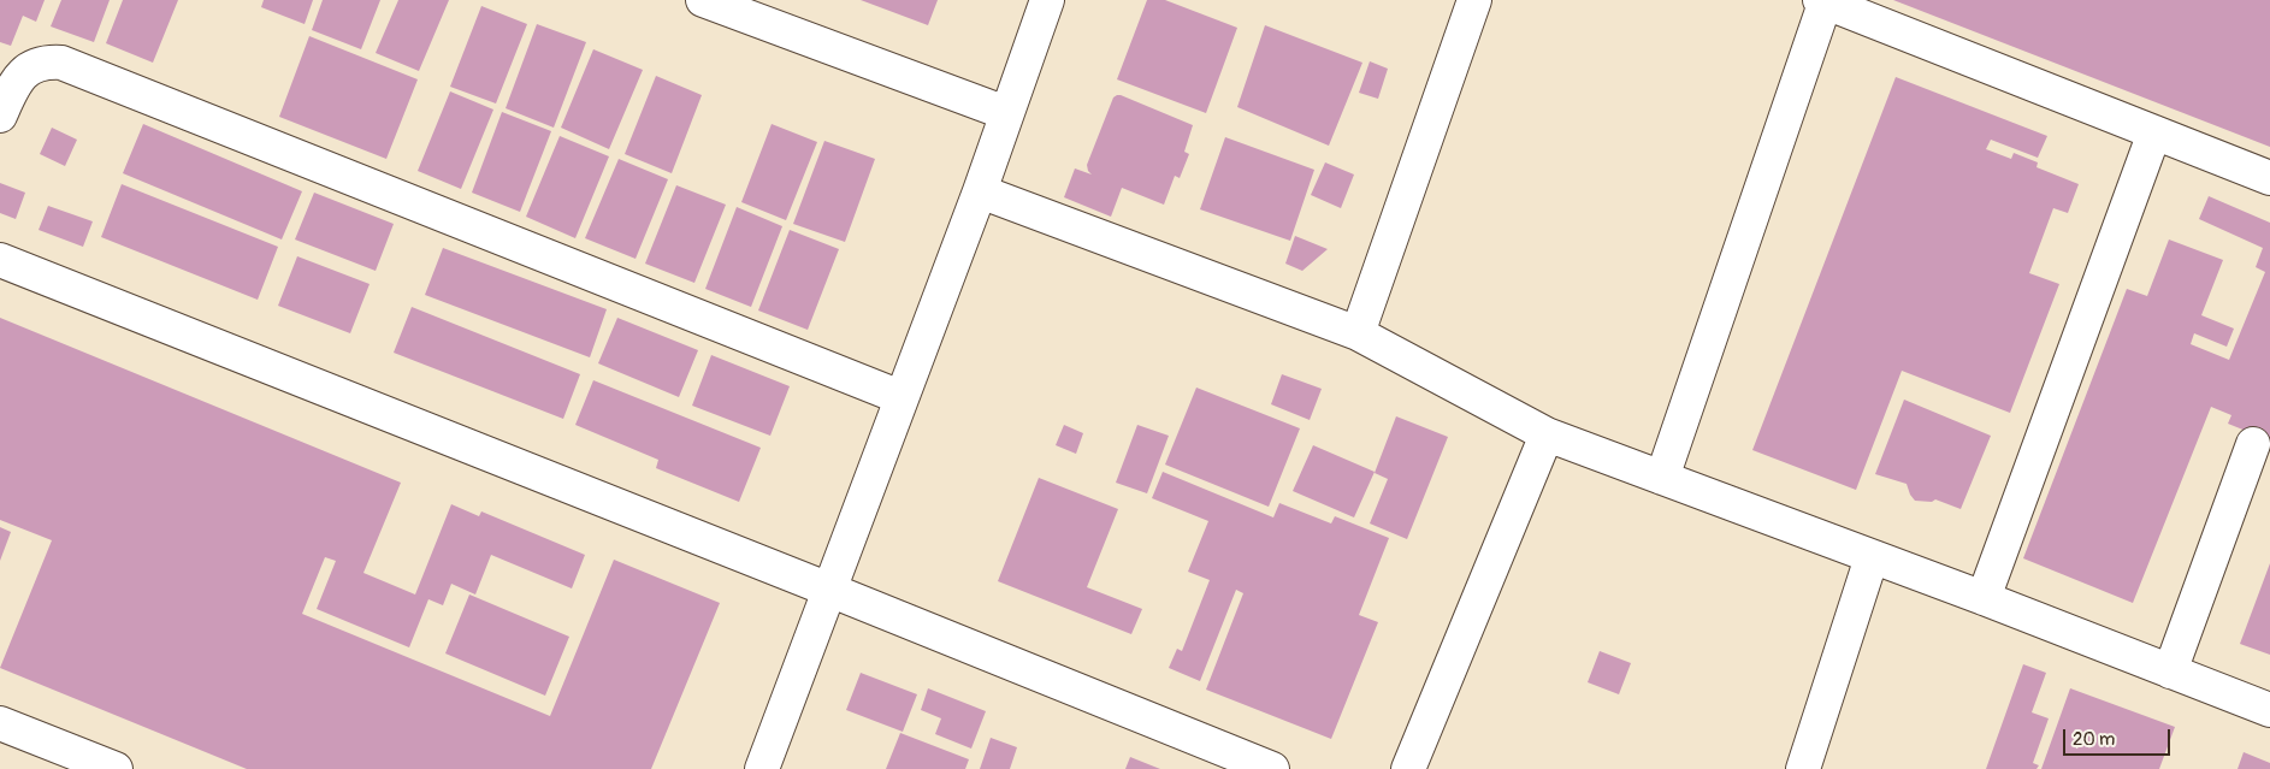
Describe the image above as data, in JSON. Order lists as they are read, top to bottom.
{
  "scale_bar": "20 m"
}
